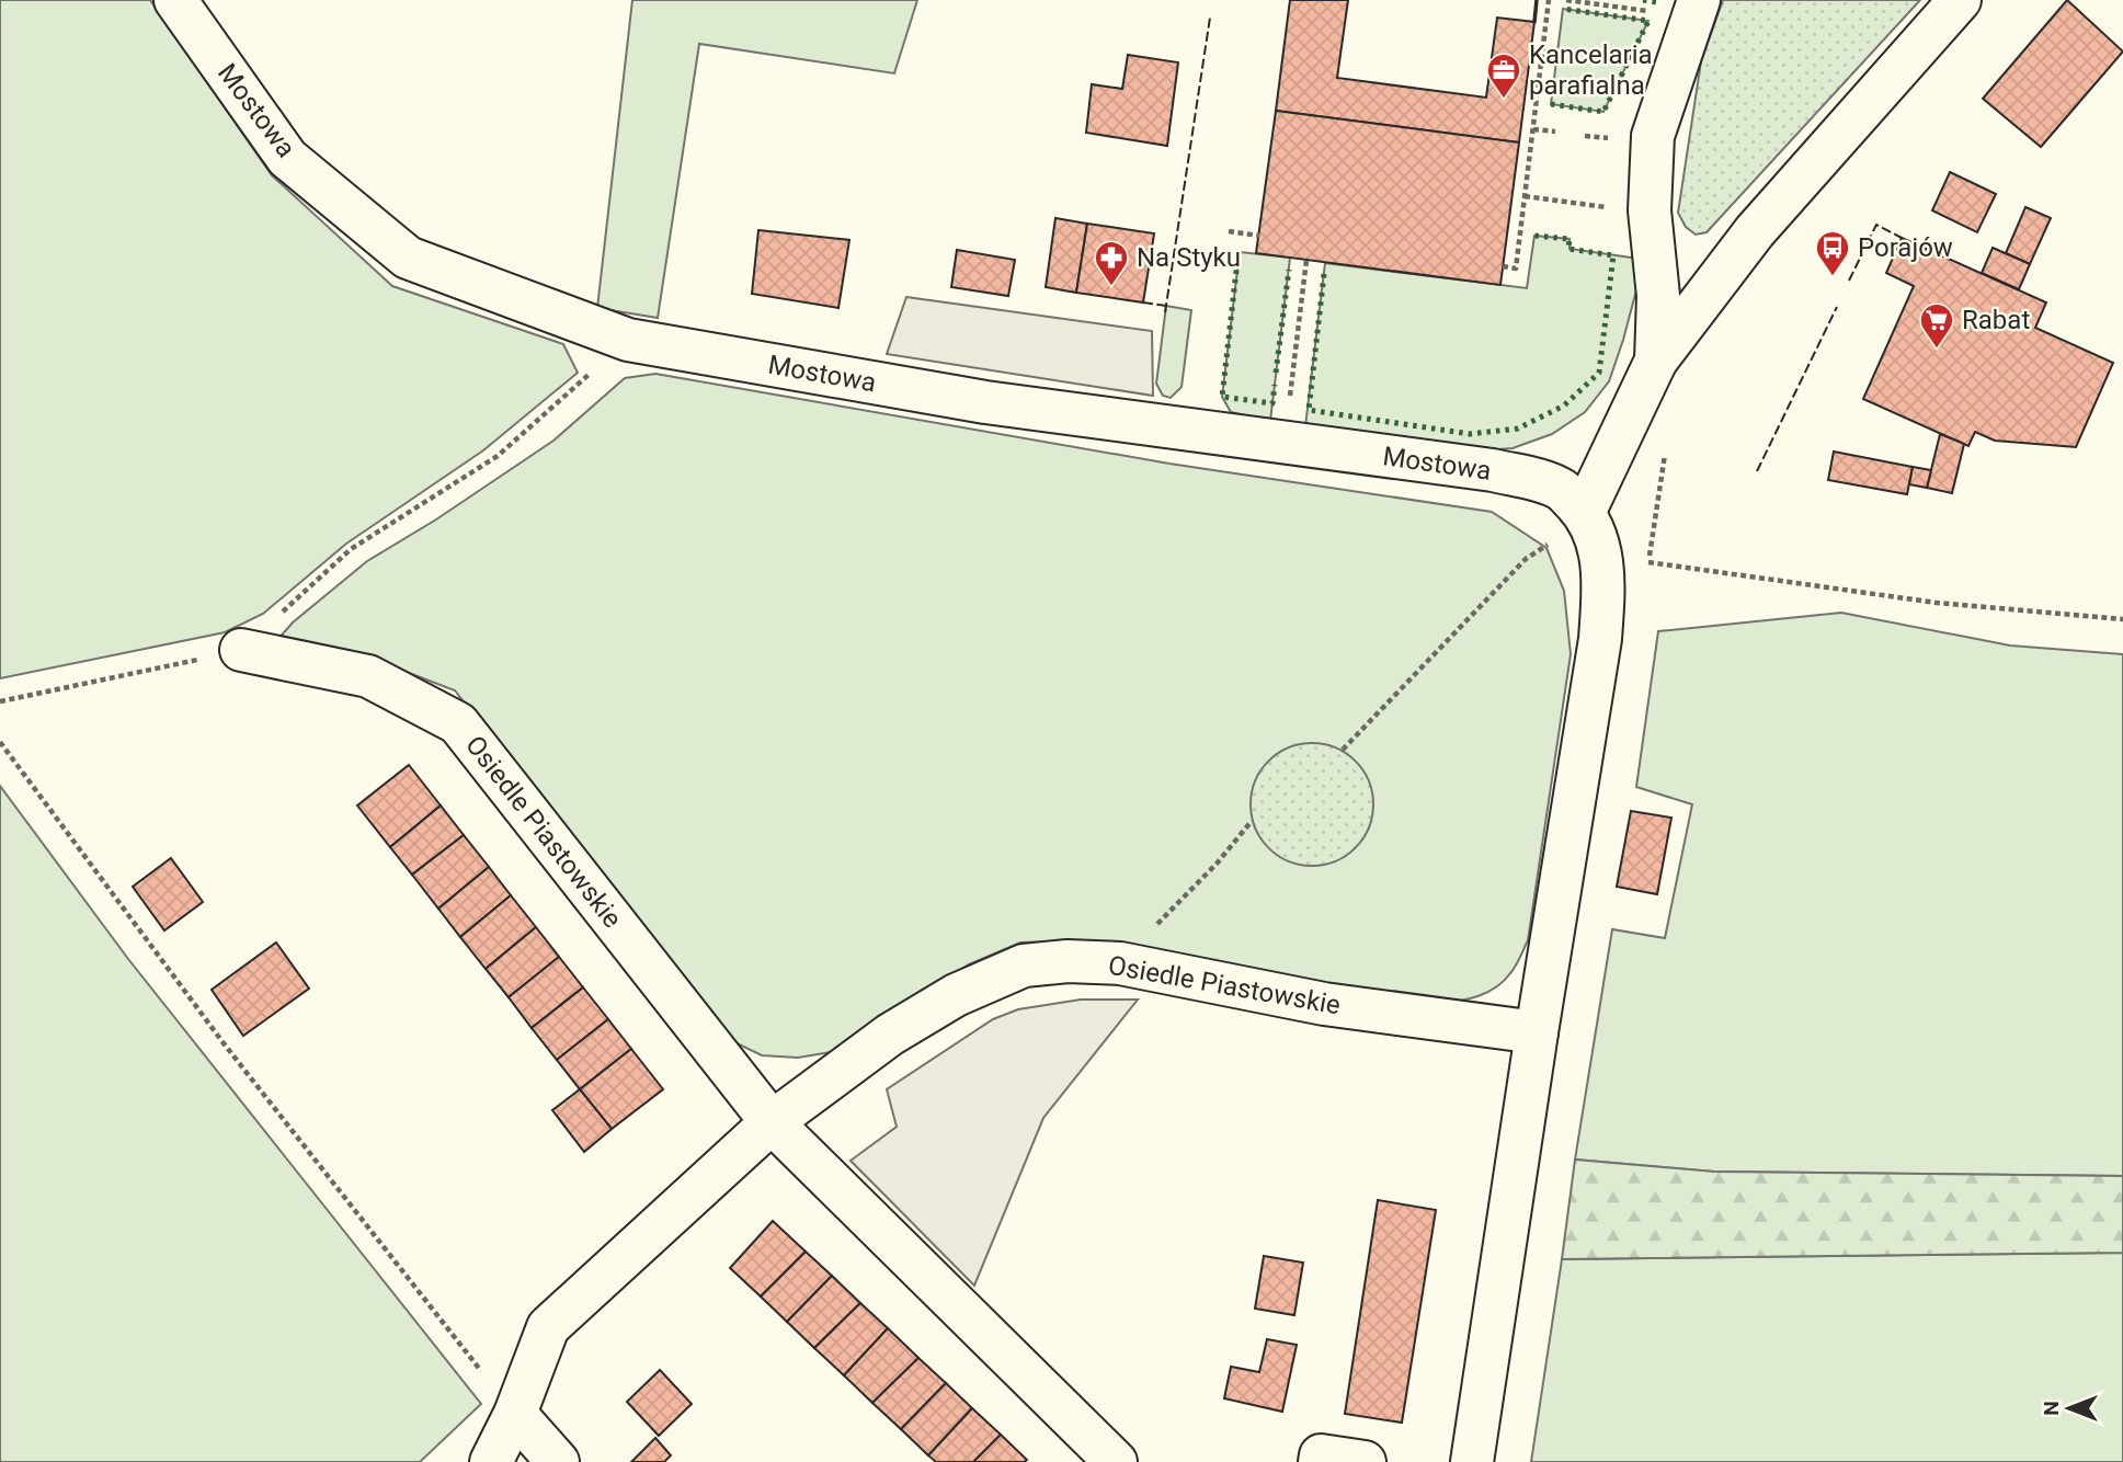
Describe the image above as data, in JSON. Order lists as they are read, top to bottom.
{
  "streets": {
    "street": ["Mostowa", "Osiedle Piastowskie"]
  },
  "places": {
    "office": ["Kancelaria parafialna"],
    "bus stop": ["Porajów"],
    "pharmacy": ["Na Styku"],
    "supermarket": ["Rabat"]
  },
  "north": "left"
}
